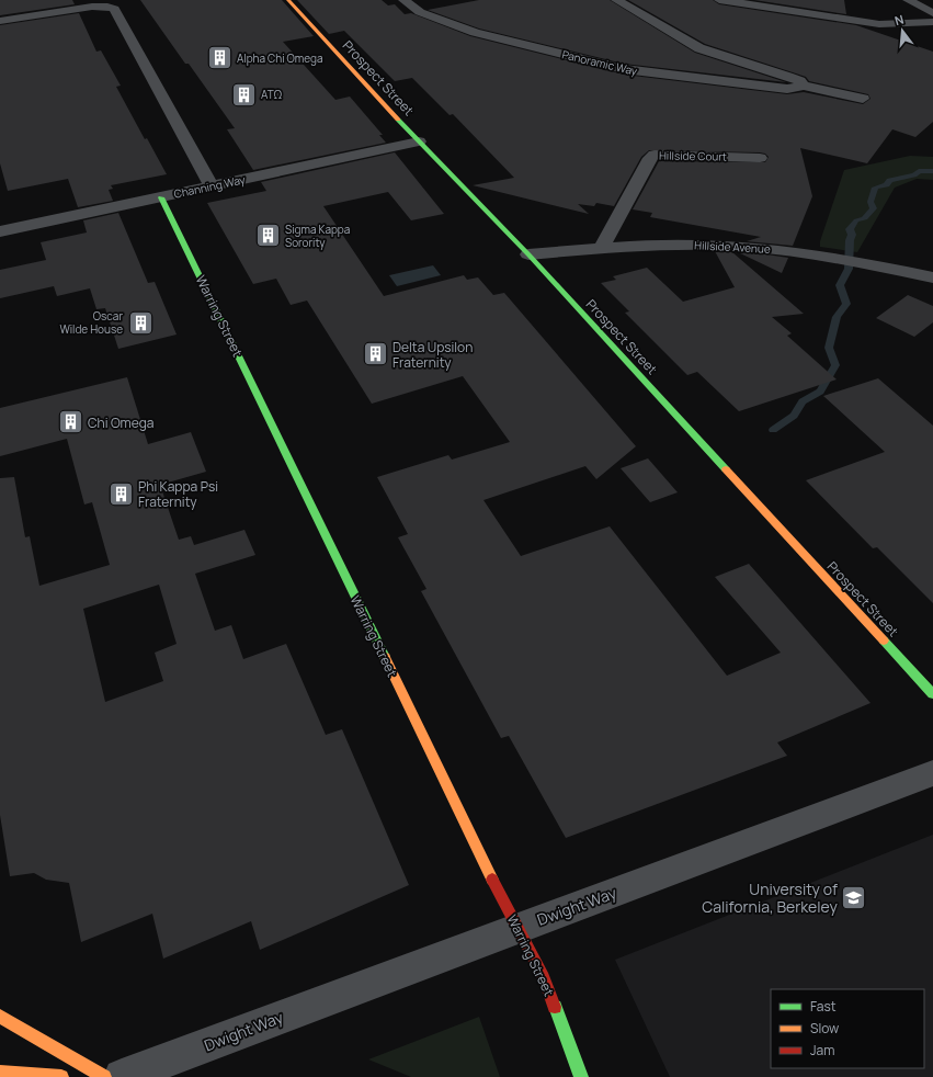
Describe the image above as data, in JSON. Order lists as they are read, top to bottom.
{
  "streets": {
    "street": [
      "Panoramic Way",
      "Prospect Street",
      "Hillside Court",
      "Channing Way",
      "Hillside Avenue",
      "Warring Street",
      "Dwight Way"
    ]
  },
  "crossings": [
    ["Prospect Street", "Channing Way"],
    ["Prospect Street", "Hillside Avenue"],
    ["Hillside Court", "Hillside Avenue"],
    ["Channing Way", "Warring Street"],
    ["Warring Street", "Dwight Way"]
  ],
  "places": {
    "building": [
      "Alpha Chi Omega",
      "ΑΤΩ",
      "Sigma Kappa Sorority",
      "Oscar Wilde House",
      "Delta Upsilon Fraternity",
      "Chi Omega",
      "Phi Kappa Psi Fraternity"
    ],
    "school or university": ["University of California, Berkeley"]
  },
  "legend": ["Fast", "Slow", "Jam"],
  "north": "top"
}
